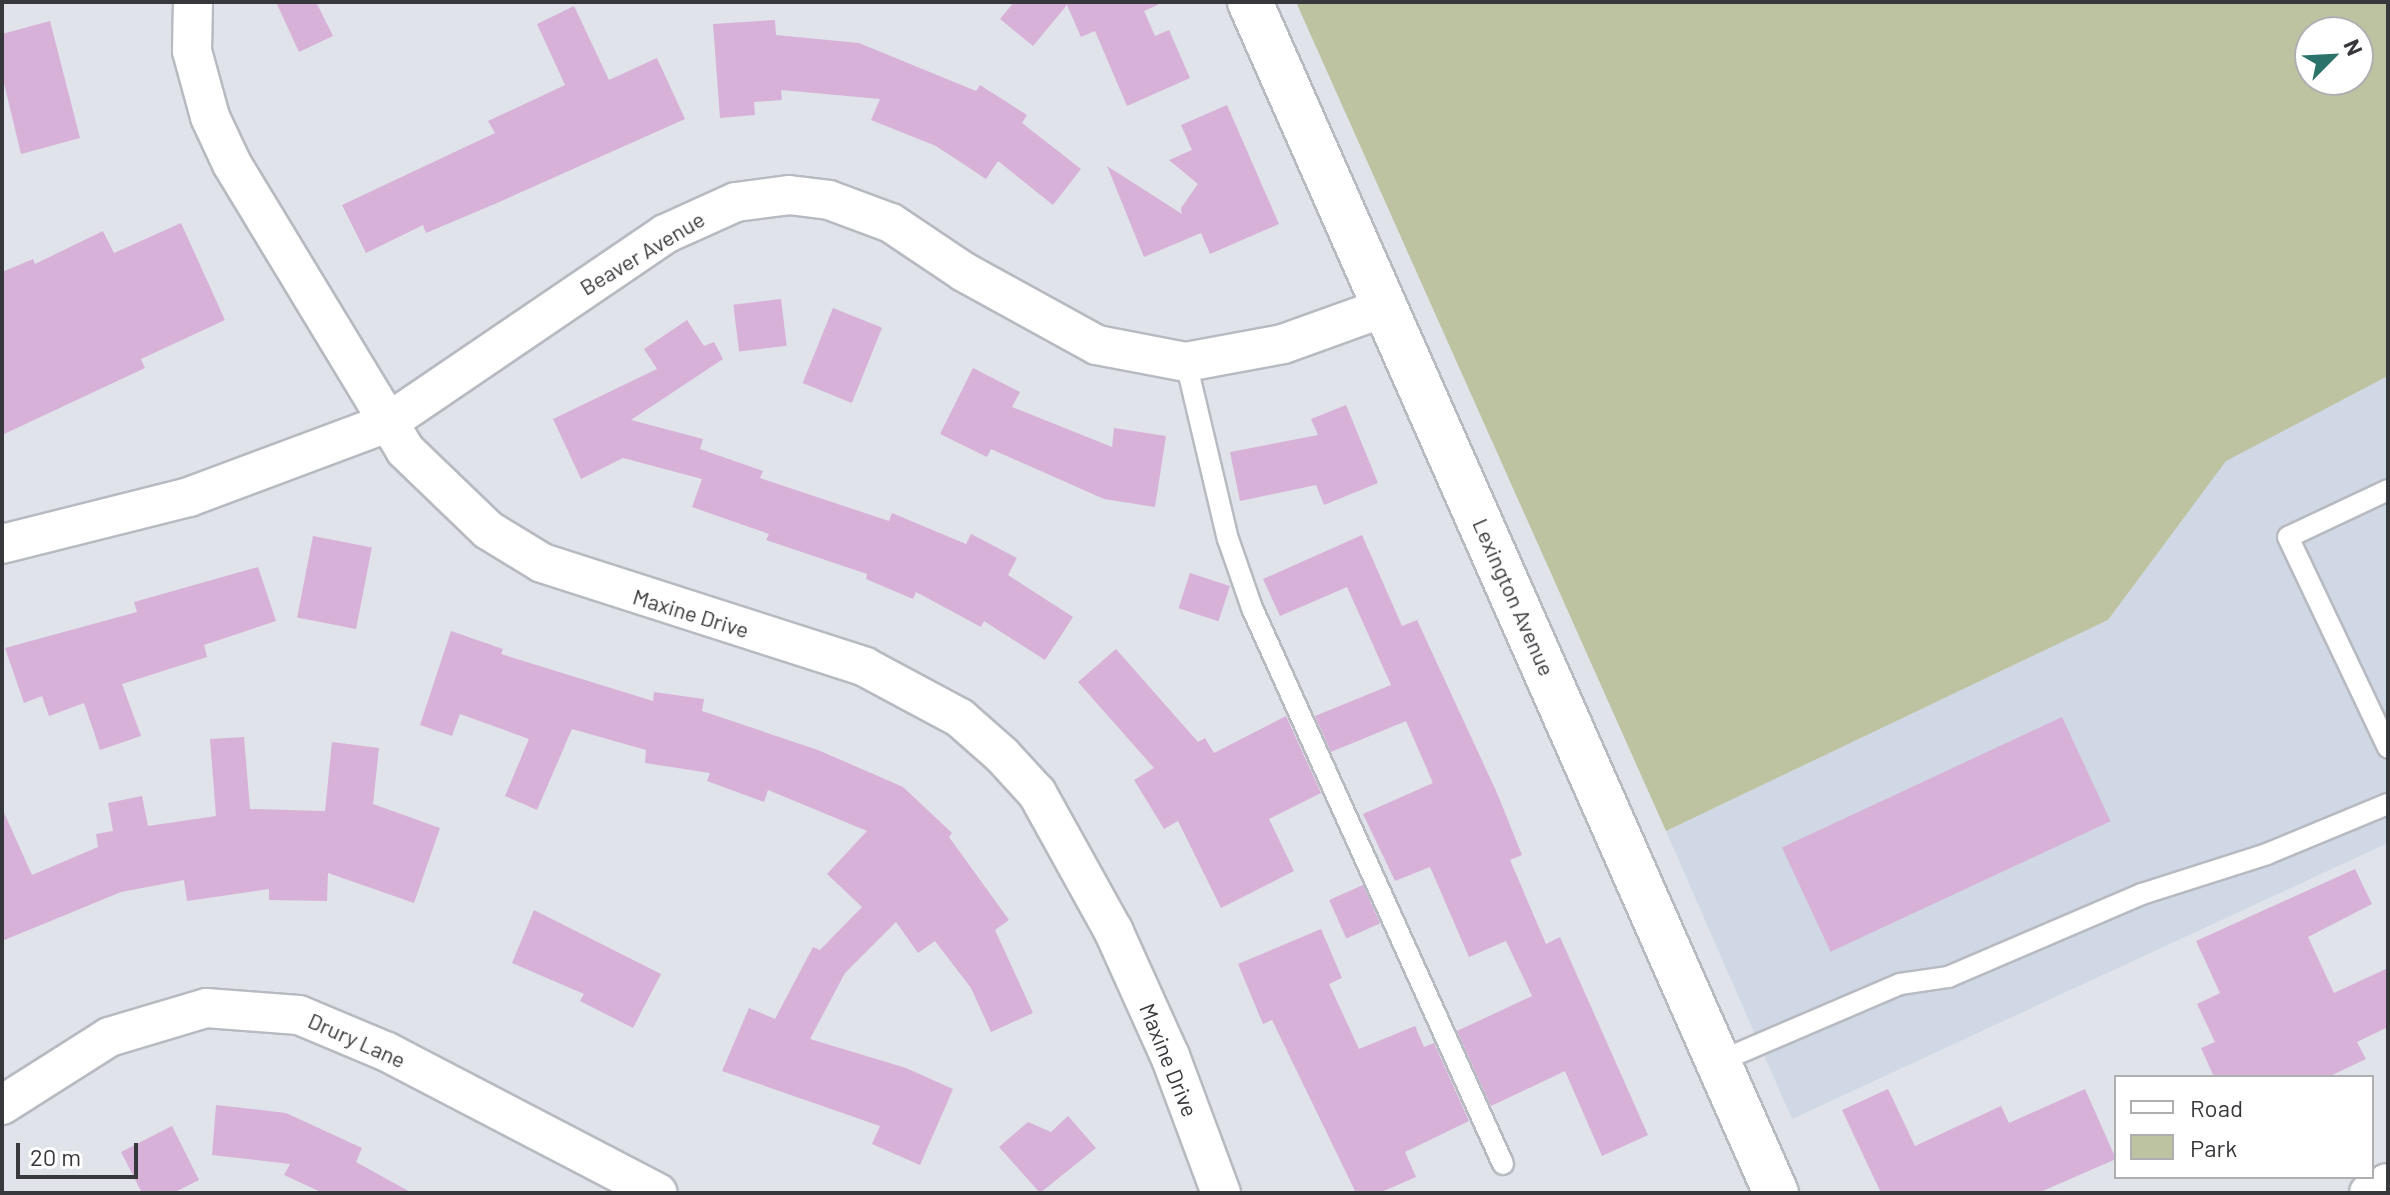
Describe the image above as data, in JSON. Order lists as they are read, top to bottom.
{
  "streets": {
    "street": [
      "Beaver Avenue",
      "Lexington Avenue",
      "Maxine Drive",
      "Drury Lane"
    ]
  },
  "crossings": [
    ["Beaver Avenue", "Lexington Avenue"],
    ["Beaver Avenue", "Maxine Drive"]
  ],
  "legend": ["Road", "Park"],
  "scale_bar": "20 m",
  "north": "top right"
}
